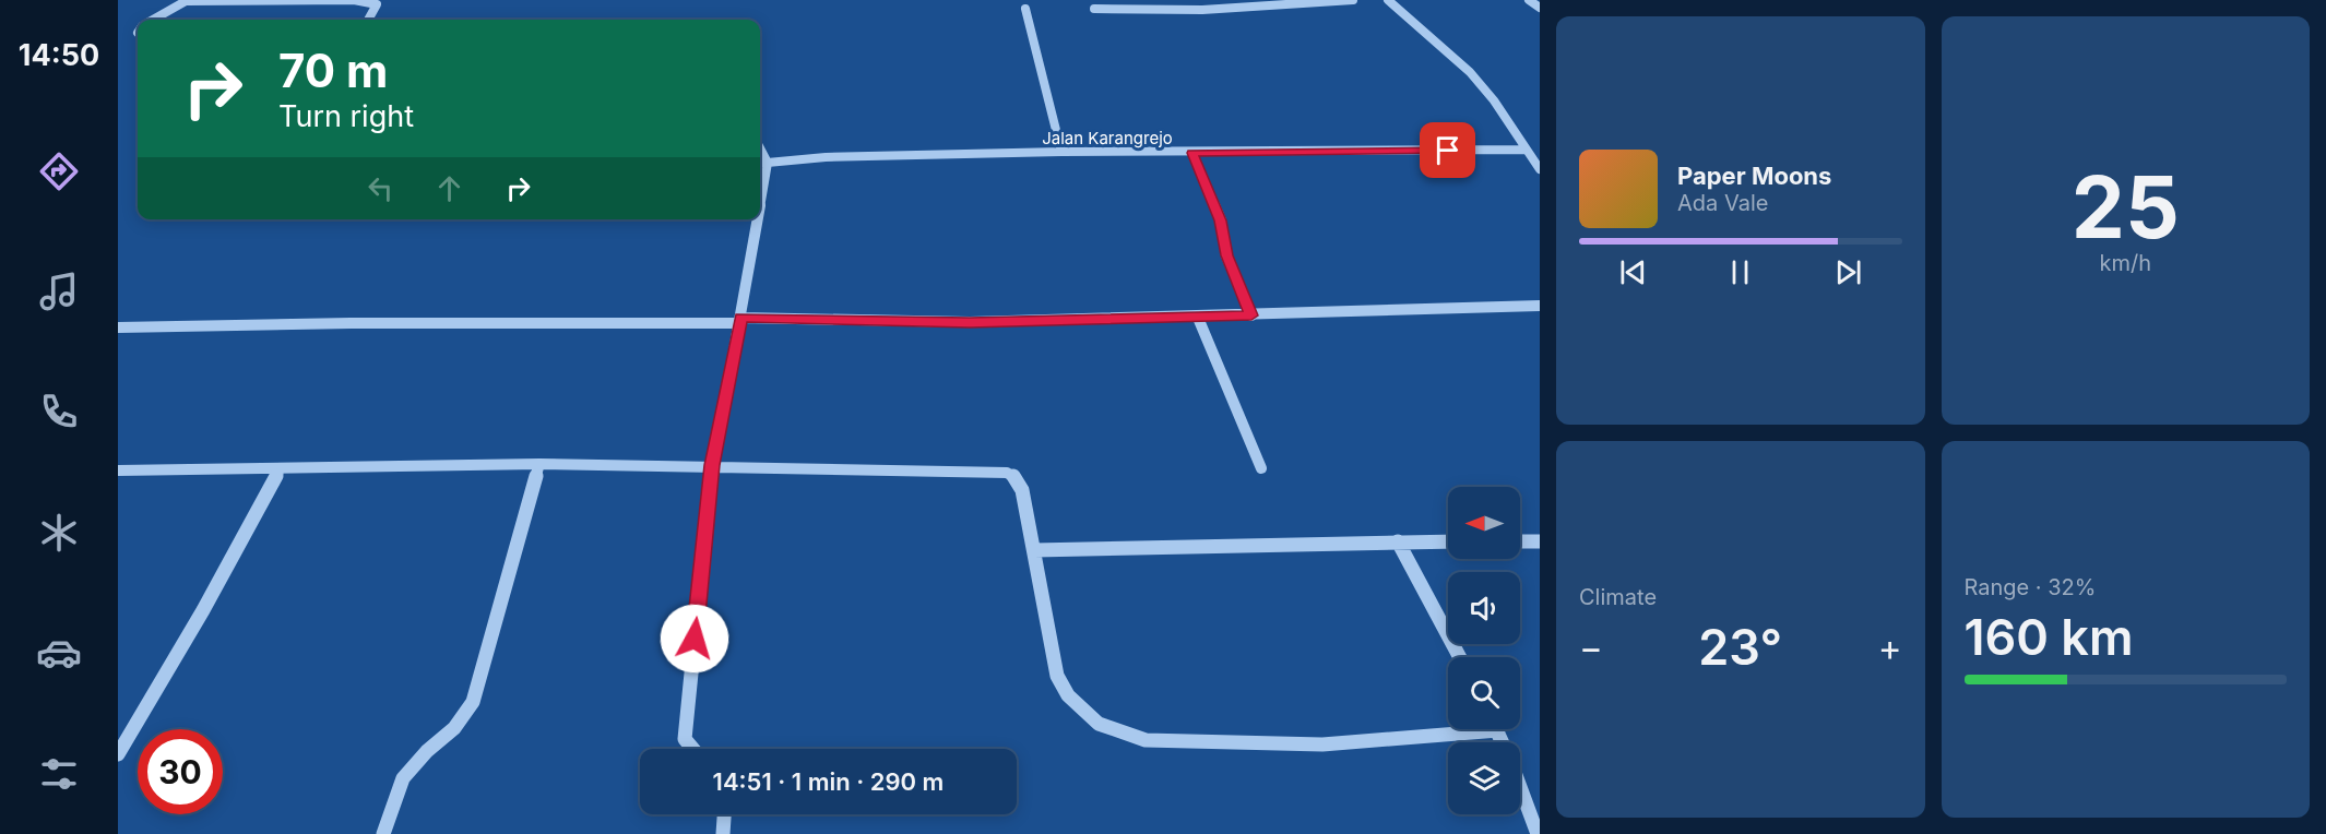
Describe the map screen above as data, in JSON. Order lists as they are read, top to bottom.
{
  "streets": {
    "street": ["Jalan Karangrejo"]
  },
  "north": "left",
  "page": {
    "tabs": "14:50",
    "tile": [
      ["25", "km/h"],
      "Climate",
      ["Range · 32%", "160 km"]
    ],
    "turn": ["70 m", "Turn right"],
    "song": ["Paper Moons", "Ada Vale"],
    "heat": ["−", "23°", "+"],
    "limit": "30",
    "trip": "14:51 · 1 min · 290 m"
  }
}
